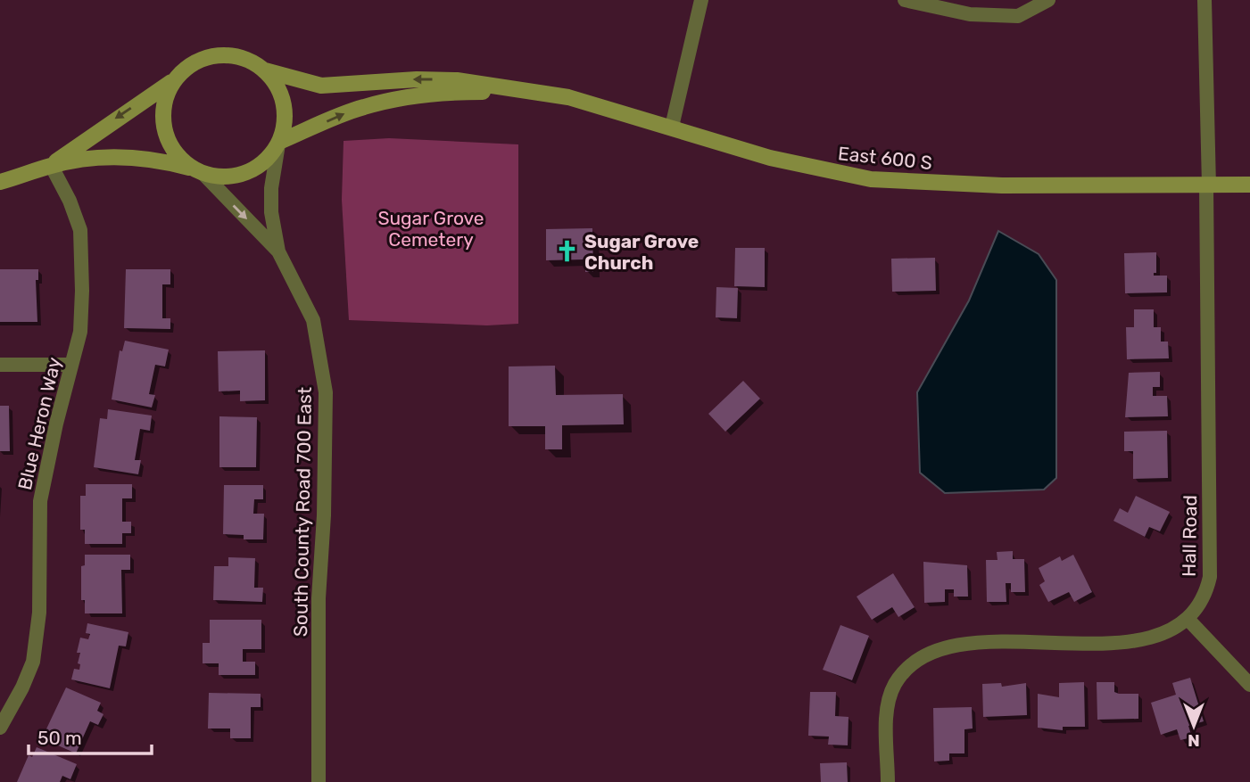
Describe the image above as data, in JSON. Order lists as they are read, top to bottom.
{
  "streets": {
    "street": [
      "East 600 S",
      "Blue Heron Way",
      "South County Road 700 East",
      "Hall Road"
    ]
  },
  "crossings": [
    ["East 600 S", "Hall Road"]
  ],
  "parks": ["Sugar Grove Cemetery"],
  "places": {
    "church": ["Sugar Grove Church"]
  },
  "scale_bar": "50 m",
  "north": "bottom"
}
